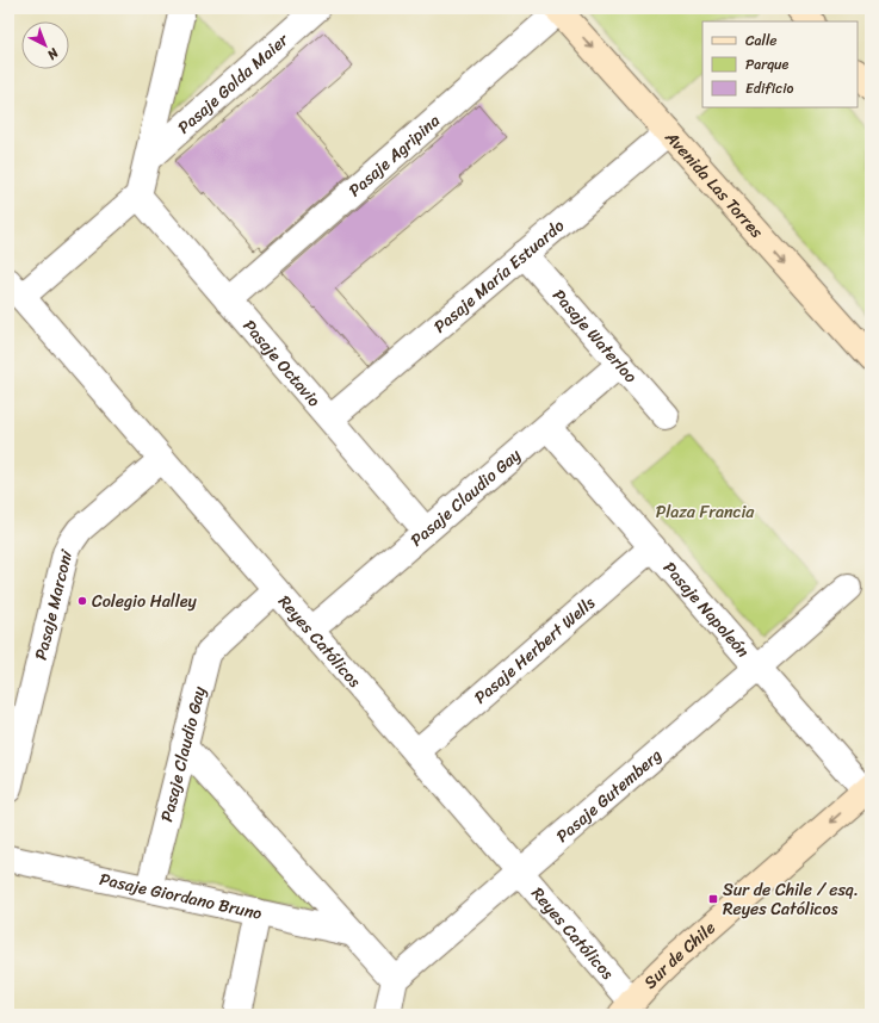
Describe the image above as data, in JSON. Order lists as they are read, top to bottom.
{
  "streets": {
    "street": [
      "Pasaje Golda Maier",
      "Pasaje Agripina",
      "Avenida Las Torres",
      "Pasaje María Estuardo",
      "Pasaje Waterloo",
      "Pasaje Octavio",
      "Pasaje Claudio Gay",
      "Pasaje Marconi",
      "Pasaje Napoleón",
      "Reyes Católicos",
      "Pasaje Herbert Wells",
      "Pasaje Gutemberg",
      "Pasaje Giordano Bruno",
      "Sur de Chile"
    ]
  },
  "crossings": [
    ["Pasaje Golda Maier", "Pasaje Octavio"],
    ["Pasaje Agripina", "Avenida Las Torres"],
    ["Pasaje Agripina", "Pasaje Octavio"],
    ["Avenida Las Torres", "Pasaje María Estuardo"],
    ["Pasaje María Estuardo", "Pasaje Waterloo"],
    ["Pasaje María Estuardo", "Pasaje Octavio"],
    ["Pasaje Waterloo", "Pasaje Claudio Gay"],
    ["Pasaje Octavio", "Pasaje Claudio Gay"],
    ["Pasaje Claudio Gay", "Pasaje Napoleón"],
    ["Pasaje Claudio Gay", "Reyes Católicos"],
    ["Pasaje Claudio Gay", "Pasaje Giordano Bruno"],
    ["Pasaje Marconi", "Reyes Católicos"],
    ["Pasaje Napoleón", "Pasaje Herbert Wells"],
    ["Pasaje Napoleón", "Pasaje Gutemberg"],
    ["Pasaje Napoleón", "Sur de Chile"],
    ["Reyes Católicos", "Pasaje Herbert Wells"],
    ["Reyes Católicos", "Pasaje Gutemberg"],
    ["Reyes Católicos", "Sur de Chile"]
  ],
  "one_way": ["Avenida Las Torres", "Sur de Chile"],
  "parks": ["Plaza Francia"],
  "places": {
    "other": ["Colegio Halley"],
    "transit": ["Sur de Chile / esq. Reyes Católicos"]
  },
  "legend": ["Calle", "Parque", "Edificio"],
  "north": "bottom right"
}
